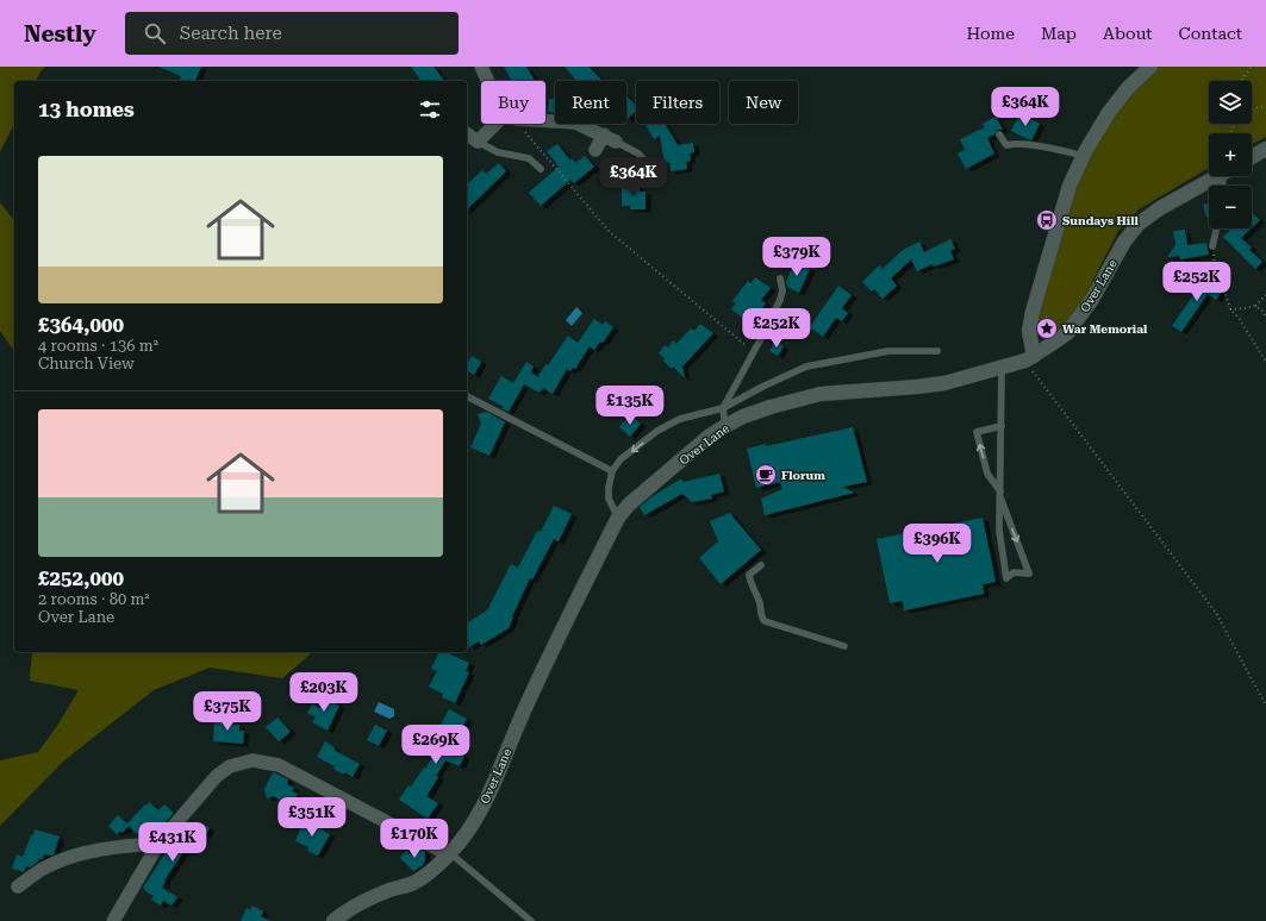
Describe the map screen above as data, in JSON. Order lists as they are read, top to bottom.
{
  "streets": {
    "street": ["Over Lane"]
  },
  "places": {
    "bus stop": ["Sundays Hill"],
    "place": ["War Memorial"],
    "cafe": ["Florum"]
  },
  "page": {
    "header": "Nestly",
    "search": "Search here",
    "nav": [
      "Home",
      "Map",
      "About",
      "Contact"
    ],
    "map_buttons": ["+", "−"],
    "chip": [
      "Buy",
      "Rent",
      "Filters",
      "New"
    ],
    "heading": "13 homes",
    "price": [
      "£364K",
      "£364K",
      "£379K",
      "£252K",
      "£252K",
      "£135K",
      "£396K",
      "£203K",
      "£375K",
      "£269K",
      "£351K",
      "£170K",
      "£431K"
    ],
    "list": [
      {
        "name": "£364,000",
        "note": "4 rooms · 136 m² · Church View"
      },
      {
        "name": "£252,000",
        "note": "2 rooms · 80 m² · Over Lane"
      }
    ]
  }
}
